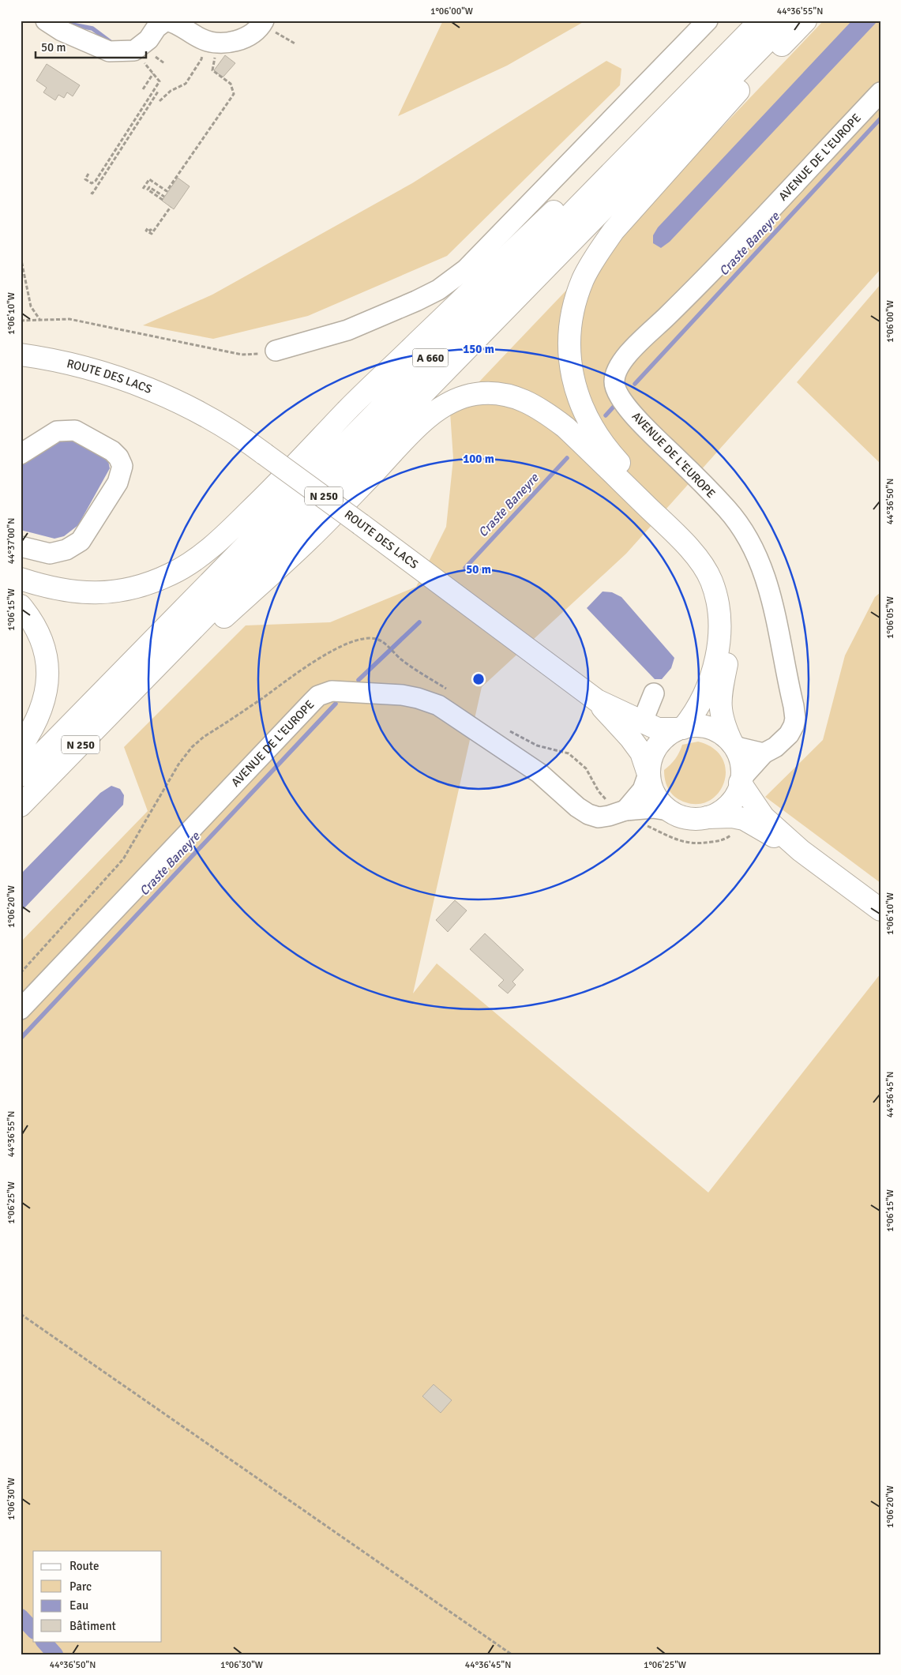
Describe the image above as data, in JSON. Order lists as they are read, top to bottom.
{
  "streets": {
    "main road": ["A 660", "ROUTE DES LACS", "N 250"],
    "street": ["AVENUE DE L'EUROPE"]
  },
  "crossings": [
    ["AVENUE DE L'EUROPE", "ROUTE DES LACS"],
    ["A 660", "N 250"]
  ],
  "water": ["Craste Baneyre"],
  "legend": [
    "Route",
    "Parc",
    "Eau",
    "Bâtiment"
  ],
  "scale_bar": "50 m",
  "coordinates": [
    "1°06'00\"W",
    "44°36'55\"N",
    "1°06'10\"W",
    "44°36'50\"N",
    "44°37'00\"N",
    "1°06'15\"W",
    "1°06'05\"W",
    "1°06'20\"W",
    "44°36'45\"N",
    "1°06'25\"W",
    "1°06'30\"W"
  ],
  "rings": ["150 m", "100 m", "50 m"]
}
